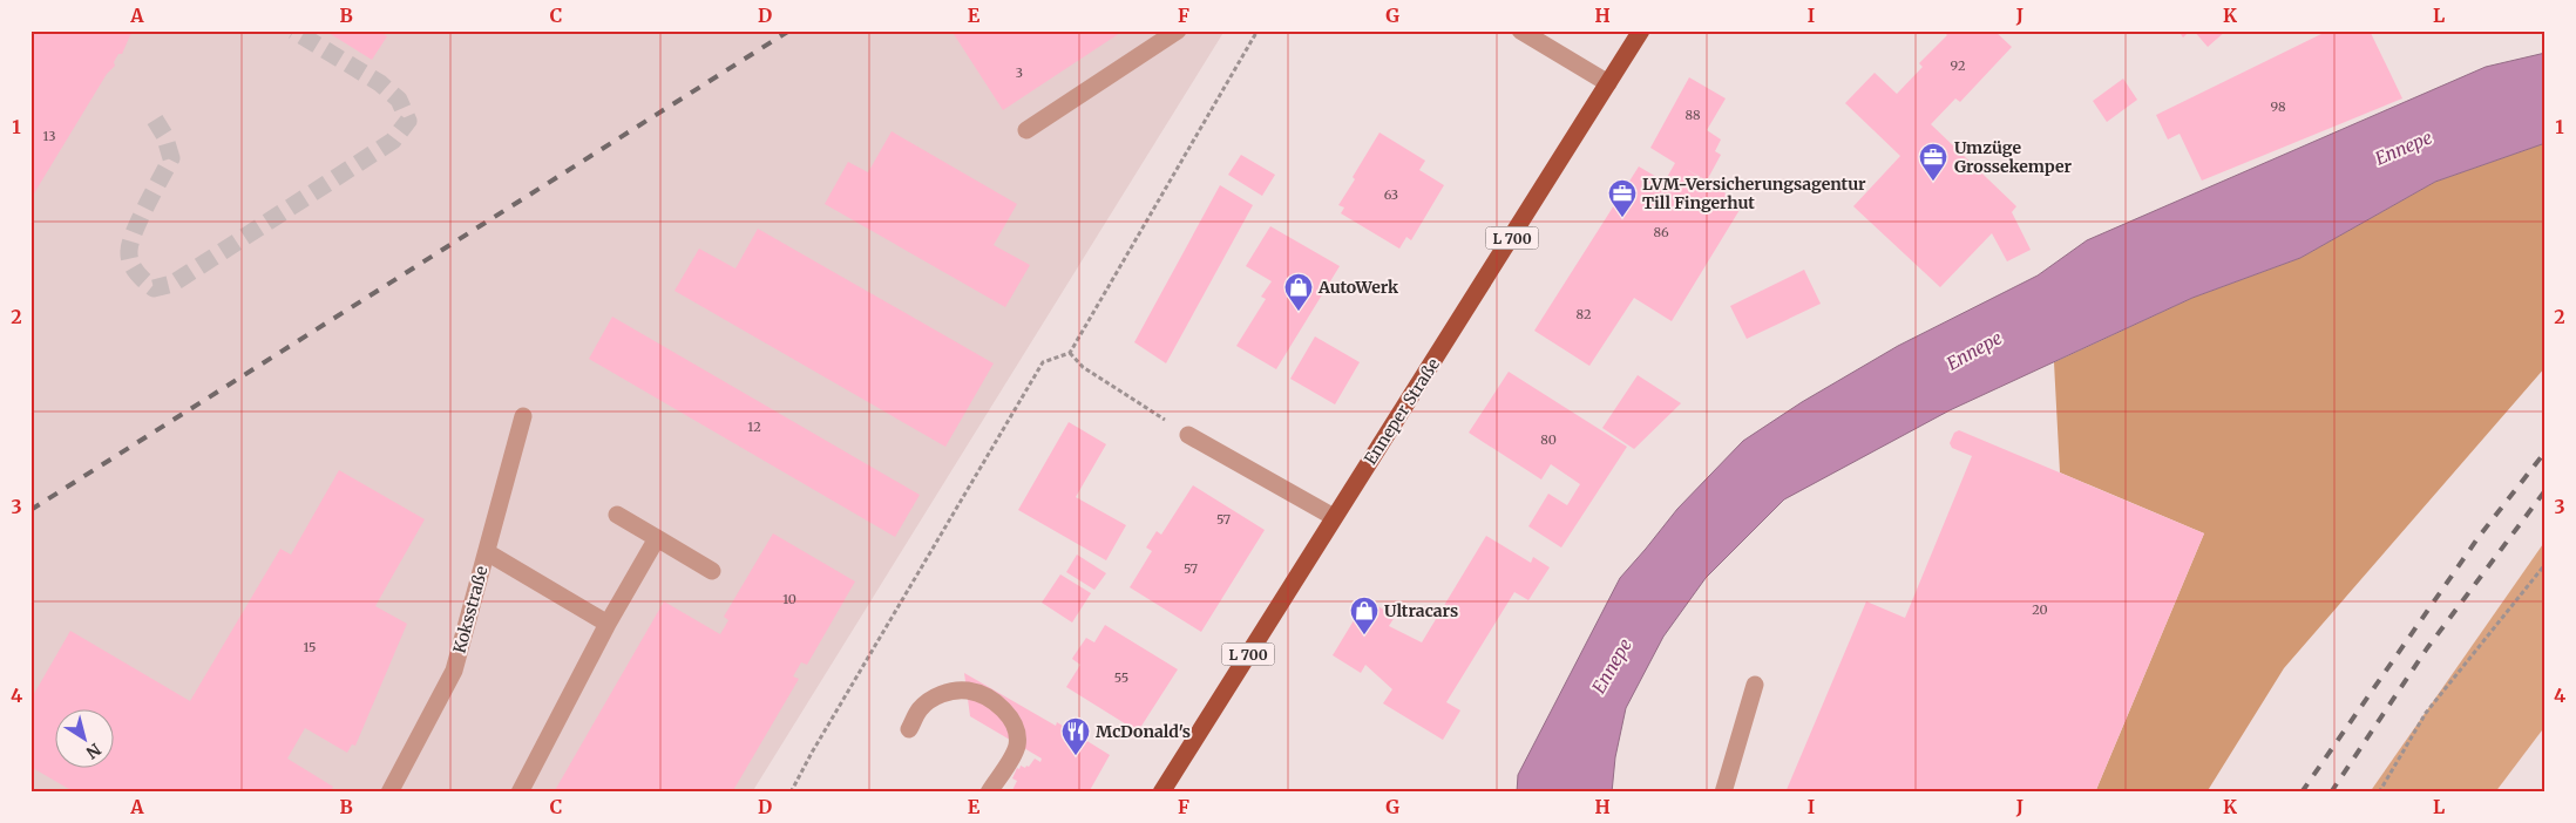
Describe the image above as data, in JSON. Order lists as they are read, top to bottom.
{
  "streets": {
    "main road": ["L 700", "Enneper Straße"],
    "street": ["Koksstraße"]
  },
  "water": ["Ennepe"],
  "places": {
    "office": ["Umzüge Grossekemper", "LVM-Versicherungsagentur Till Fingerhut"],
    "shop": ["AutoWerk", "Ultracars"],
    "restaurant": ["McDonald's"]
  },
  "house_numbers": [
    "92",
    "3",
    "98",
    "88",
    "13",
    "63",
    "86",
    "82",
    "12",
    "80",
    "57",
    "57",
    "10",
    "20",
    "15",
    "55"
  ],
  "north": "bottom right",
  "grid": {
    "columns": [
      "A",
      "B",
      "C",
      "D",
      "E",
      "F",
      "G",
      "H",
      "I",
      "J",
      "K",
      "L"
    ],
    "rows": [
      "1",
      "2",
      "3",
      "4"
    ]
  }
}
